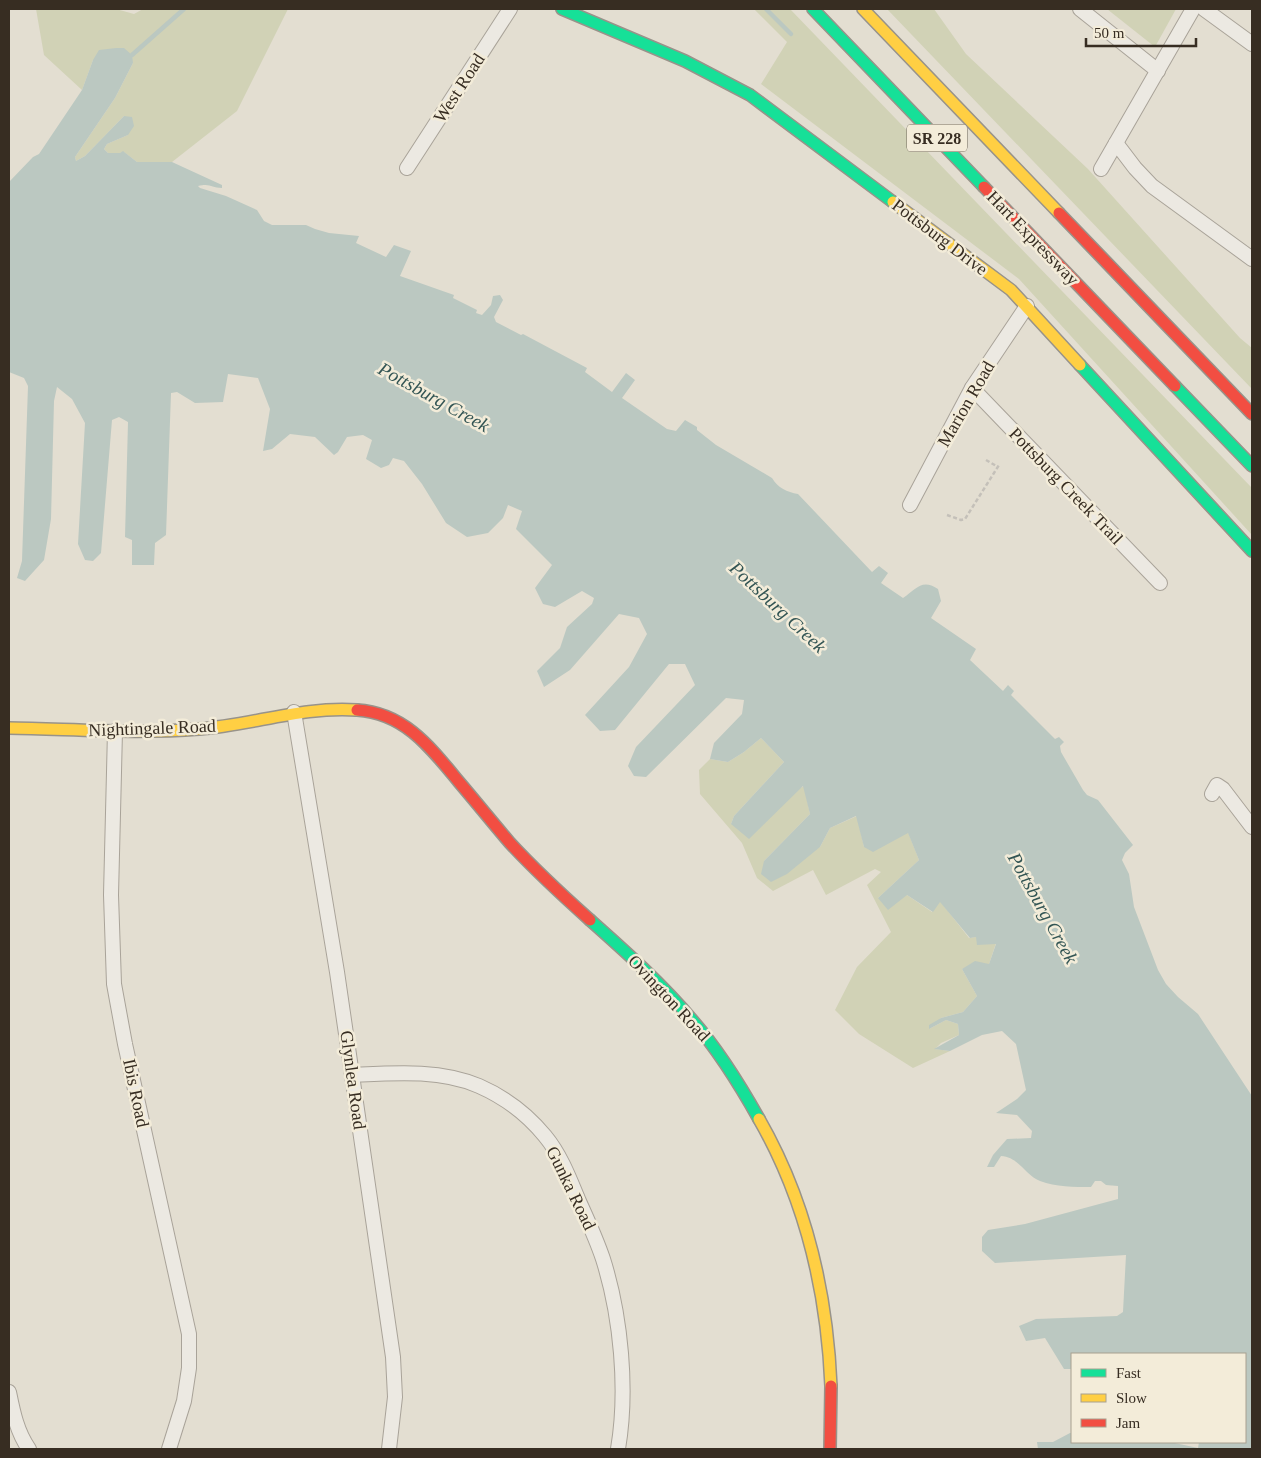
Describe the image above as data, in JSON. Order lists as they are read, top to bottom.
{
  "streets": {
    "main road": [
      "SR 228",
      "Pottsburg Drive",
      "Hart Expressway",
      "Nightingale Road",
      "Ovington Road"
    ],
    "street": [
      "West Road",
      "Marion Road",
      "Pottsburg Creek Trail",
      "Glynlea Road",
      "Ibis Road",
      "Gunka Road"
    ]
  },
  "crossings": [
    ["Pottsburg Drive", "Marion Road"],
    ["Marion Road", "Pottsburg Creek Trail"],
    ["Nightingale Road", "Ovington Road"],
    ["Nightingale Road", "Glynlea Road"],
    ["Nightingale Road", "Ibis Road"],
    ["Ovington Road", "Glynlea Road"],
    ["Glynlea Road", "Gunka Road"]
  ],
  "water": ["Pottsburg Creek"],
  "legend": ["Fast", "Slow", "Jam"],
  "scale_bar": "50 m"
}
